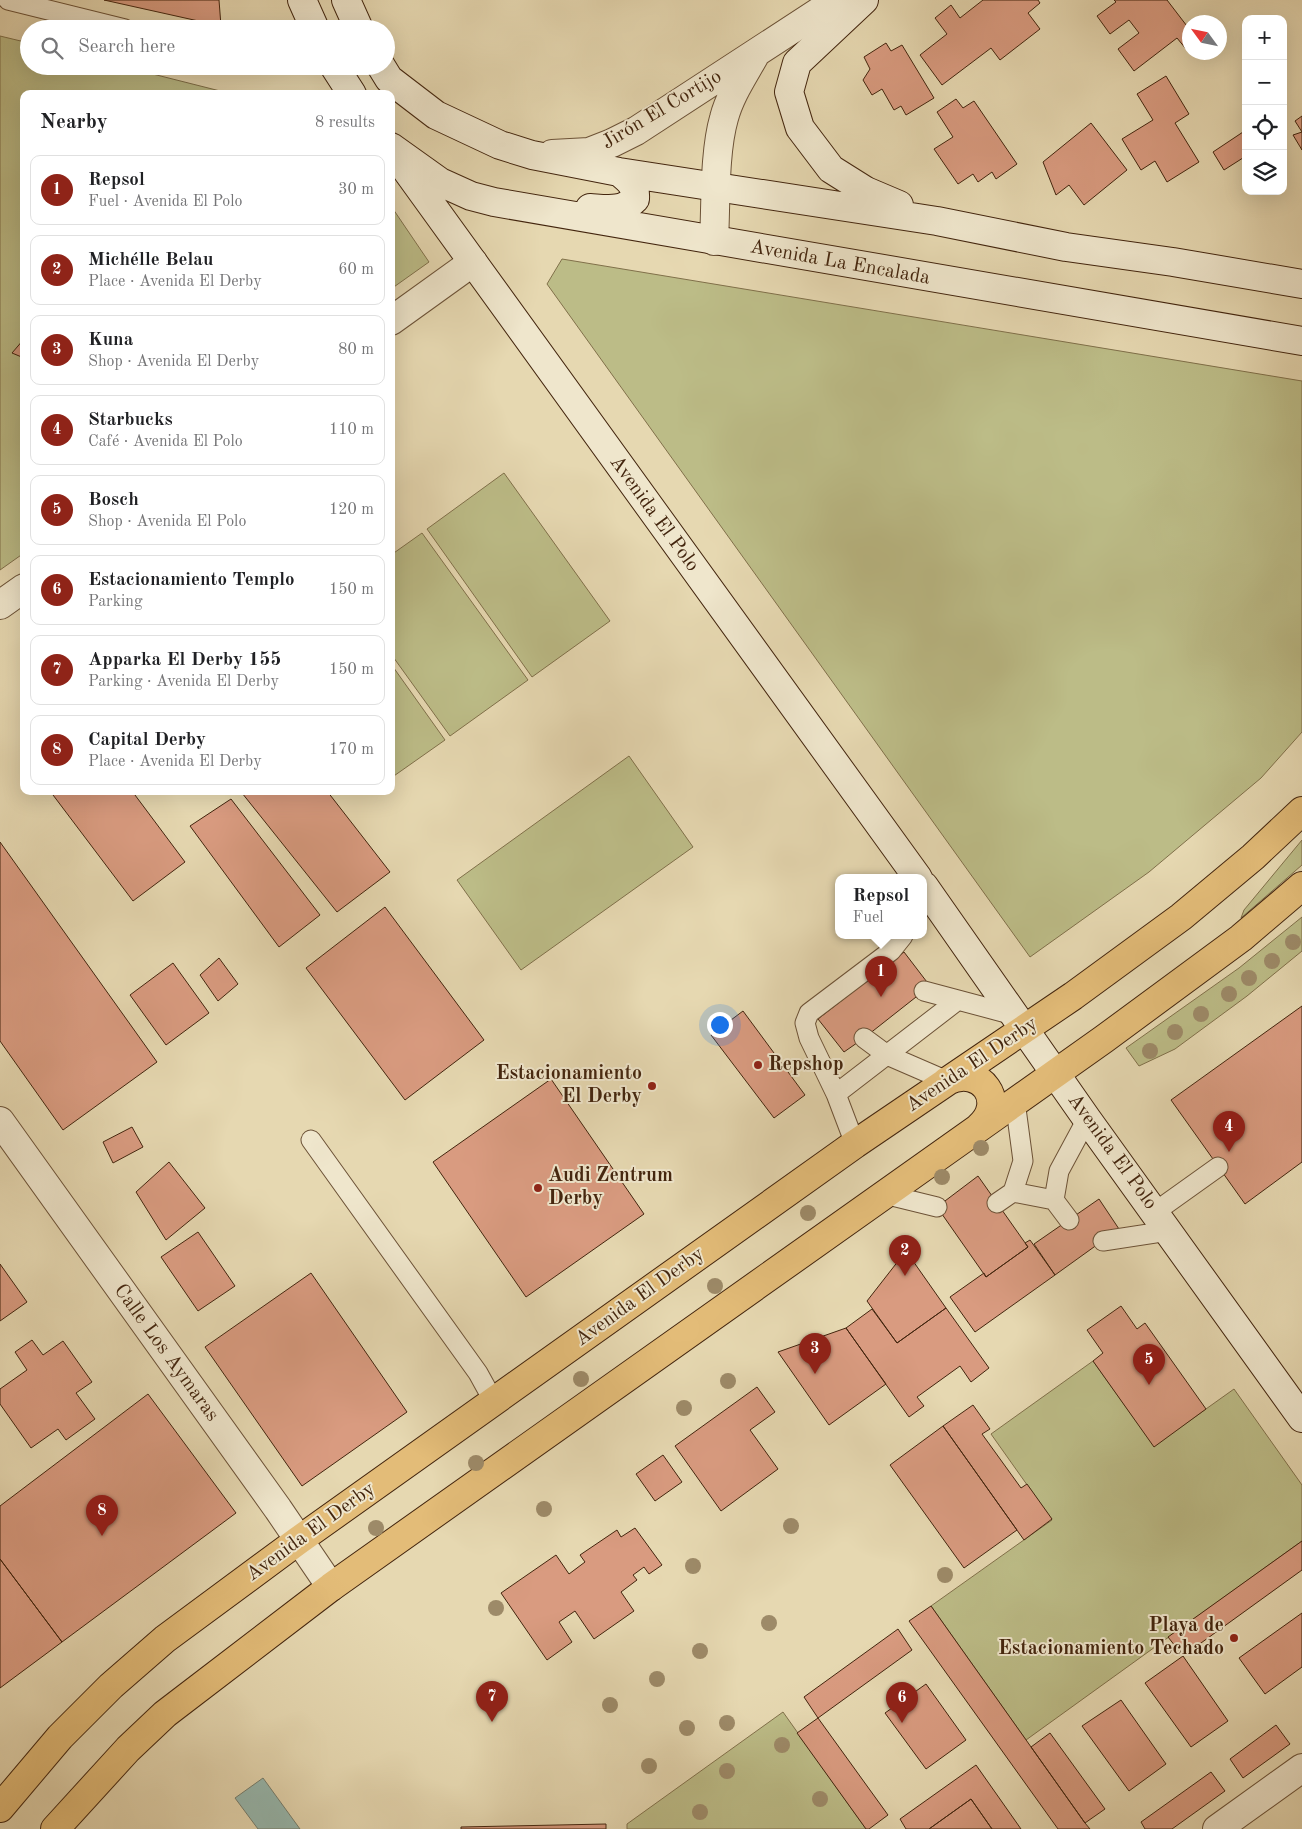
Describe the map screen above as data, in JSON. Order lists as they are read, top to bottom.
{
  "streets": {
    "main road": [
      "Jirón El Cortijo",
      "Avenida La Encalada",
      "Avenida El Polo",
      "Avenida El Derby",
      "Calle Los Aymaras"
    ]
  },
  "crossings": [
    ["Jirón El Cortijo", "Avenida La Encalada"],
    ["Avenida El Polo", "Avenida El Derby"],
    ["Avenida El Derby", "Calle Los Aymaras"]
  ],
  "places": [
    "Repshop",
    "Estacionamiento El Derby",
    "Audi Zentrum Derby",
    "Playa de Estacionamiento Techado"
  ],
  "north": "top left",
  "page": {
    "map_buttons": ["+", "−"],
    "search": "Search here",
    "heading": ["Nearby", "8 results"],
    "list": [
      {
        "mark": "1",
        "name": "Repsol",
        "note": "Fuel · Avenida El Polo",
        "value": "30 m"
      },
      {
        "mark": "2",
        "name": "Michélle Belau",
        "note": "Place · Avenida El Derby",
        "value": "60 m"
      },
      {
        "mark": "3",
        "name": "Kuna",
        "note": "Shop · Avenida El Derby",
        "value": "80 m"
      },
      {
        "mark": "4",
        "name": "Starbucks",
        "note": "Café · Avenida El Polo",
        "value": "110 m"
      },
      {
        "mark": "5",
        "name": "Bosch",
        "note": "Shop · Avenida El Polo",
        "value": "120 m"
      },
      {
        "mark": "6",
        "name": "Estacionamiento Templo",
        "note": "Parking",
        "value": "150 m"
      },
      {
        "mark": "7",
        "name": "Apparka El Derby 155",
        "note": "Parking · Avenida El Derby",
        "value": "150 m"
      },
      {
        "mark": "8",
        "name": "Capital Derby",
        "note": "Place · Avenida El Derby",
        "value": "170 m"
      }
    ],
    "popup": ["Repsol", "Fuel"],
    "pins": [
      "1",
      "4",
      "2",
      "3",
      "5",
      "8",
      "7",
      "6"
    ]
  }
}
